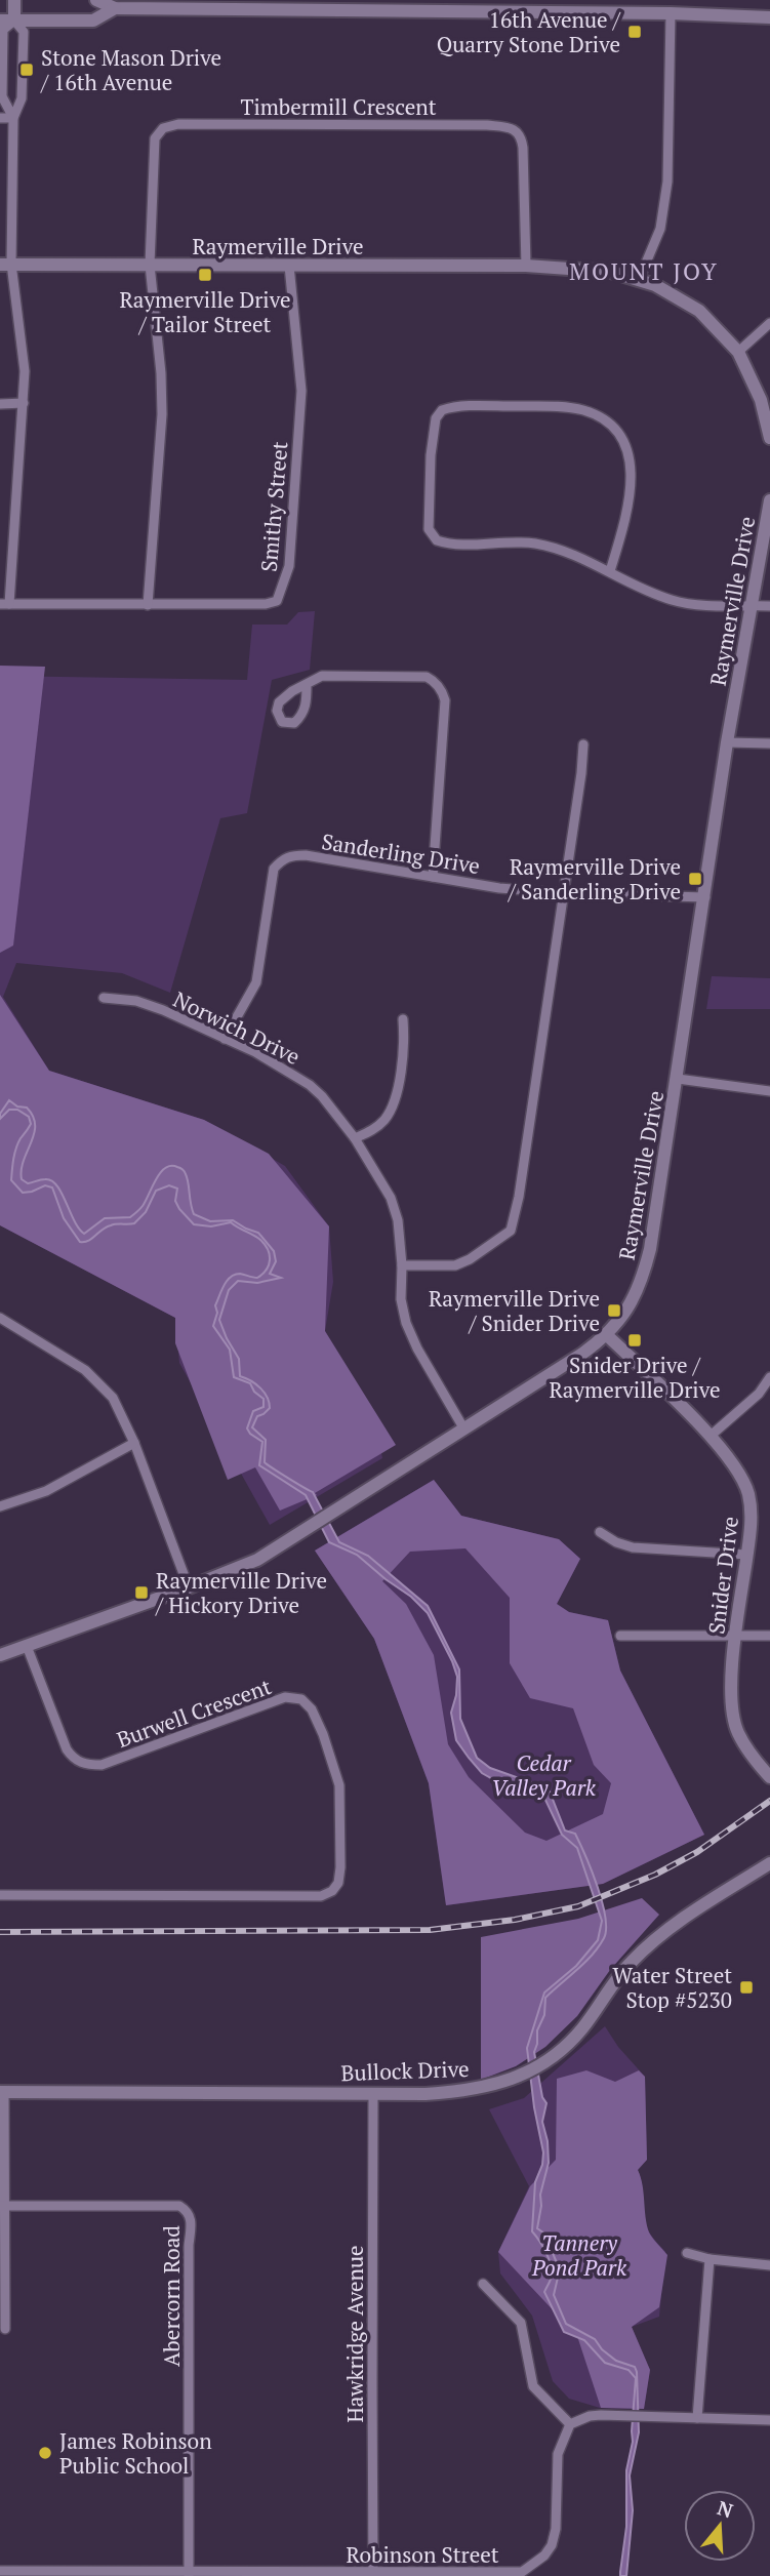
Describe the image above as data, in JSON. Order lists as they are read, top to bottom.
{
  "streets": {
    "street": [
      "Timbermill Crescent",
      "Raymerville Drive",
      "Smithy Street",
      "Sanderling Drive",
      "Norwich Drive",
      "Snider Drive",
      "Burwell Crescent",
      "Bullock Drive",
      "Abercorn Road",
      "Hawkridge Avenue",
      "Robinson Street"
    ]
  },
  "crossings": [
    ["Timbermill Crescent", "Raymerville Drive"],
    ["Raymerville Drive", "Smithy Street"],
    ["Raymerville Drive", "Sanderling Drive"],
    ["Raymerville Drive", "Norwich Drive"],
    ["Raymerville Drive", "Snider Drive"],
    ["Raymerville Drive", "Burwell Crescent"],
    ["Sanderling Drive", "Norwich Drive"],
    ["Bullock Drive", "Hawkridge Avenue"],
    ["Abercorn Road", "Robinson Street"],
    ["Hawkridge Avenue", "Robinson Street"]
  ],
  "districts": ["MOUNT JOY"],
  "parks": ["Cedar Valley Park", "Tannery Pond Park"],
  "places": {
    "transit": [
      "16th Avenue / Quarry Stone Drive",
      "Stone Mason Drive / 16th Avenue",
      "Raymerville Drive / Tailor Street",
      "Raymerville Drive / Sanderling Drive",
      "Raymerville Drive / Snider Drive",
      "Snider Drive / Raymerville Drive",
      "Raymerville Drive / Hickory Drive",
      "Water Street Stop #5230"
    ],
    "other": ["James Robinson Public School"]
  },
  "north": "top"
}
